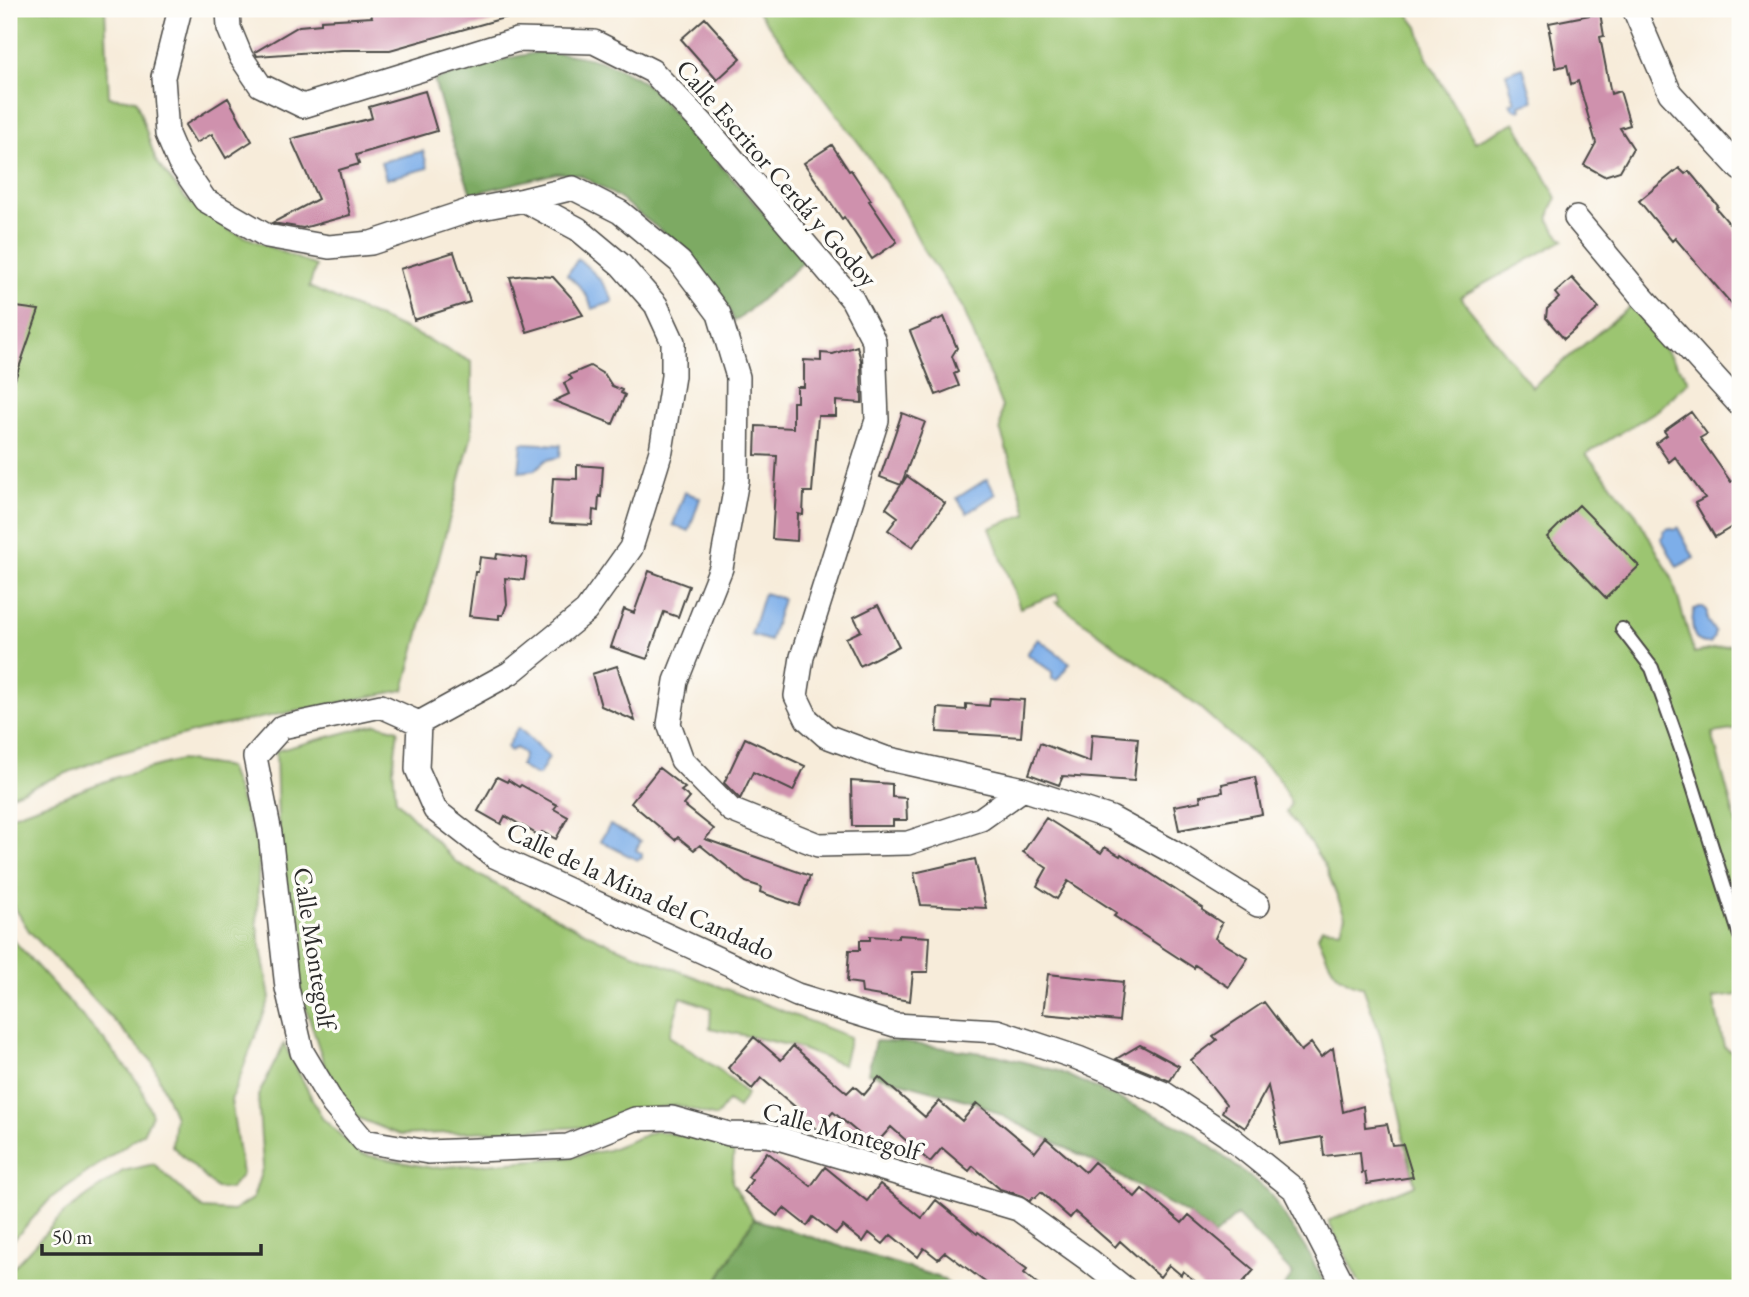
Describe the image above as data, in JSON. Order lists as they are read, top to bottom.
{
  "streets": {
    "street": ["Calle Escritor Cerdá y Godoy", "Calle de la Mina del Candado", "Calle Montegolf"]
  },
  "crossings": [
    ["Calle de la Mina del Candado", "Calle Montegolf"]
  ],
  "scale_bar": "50 m"
}
